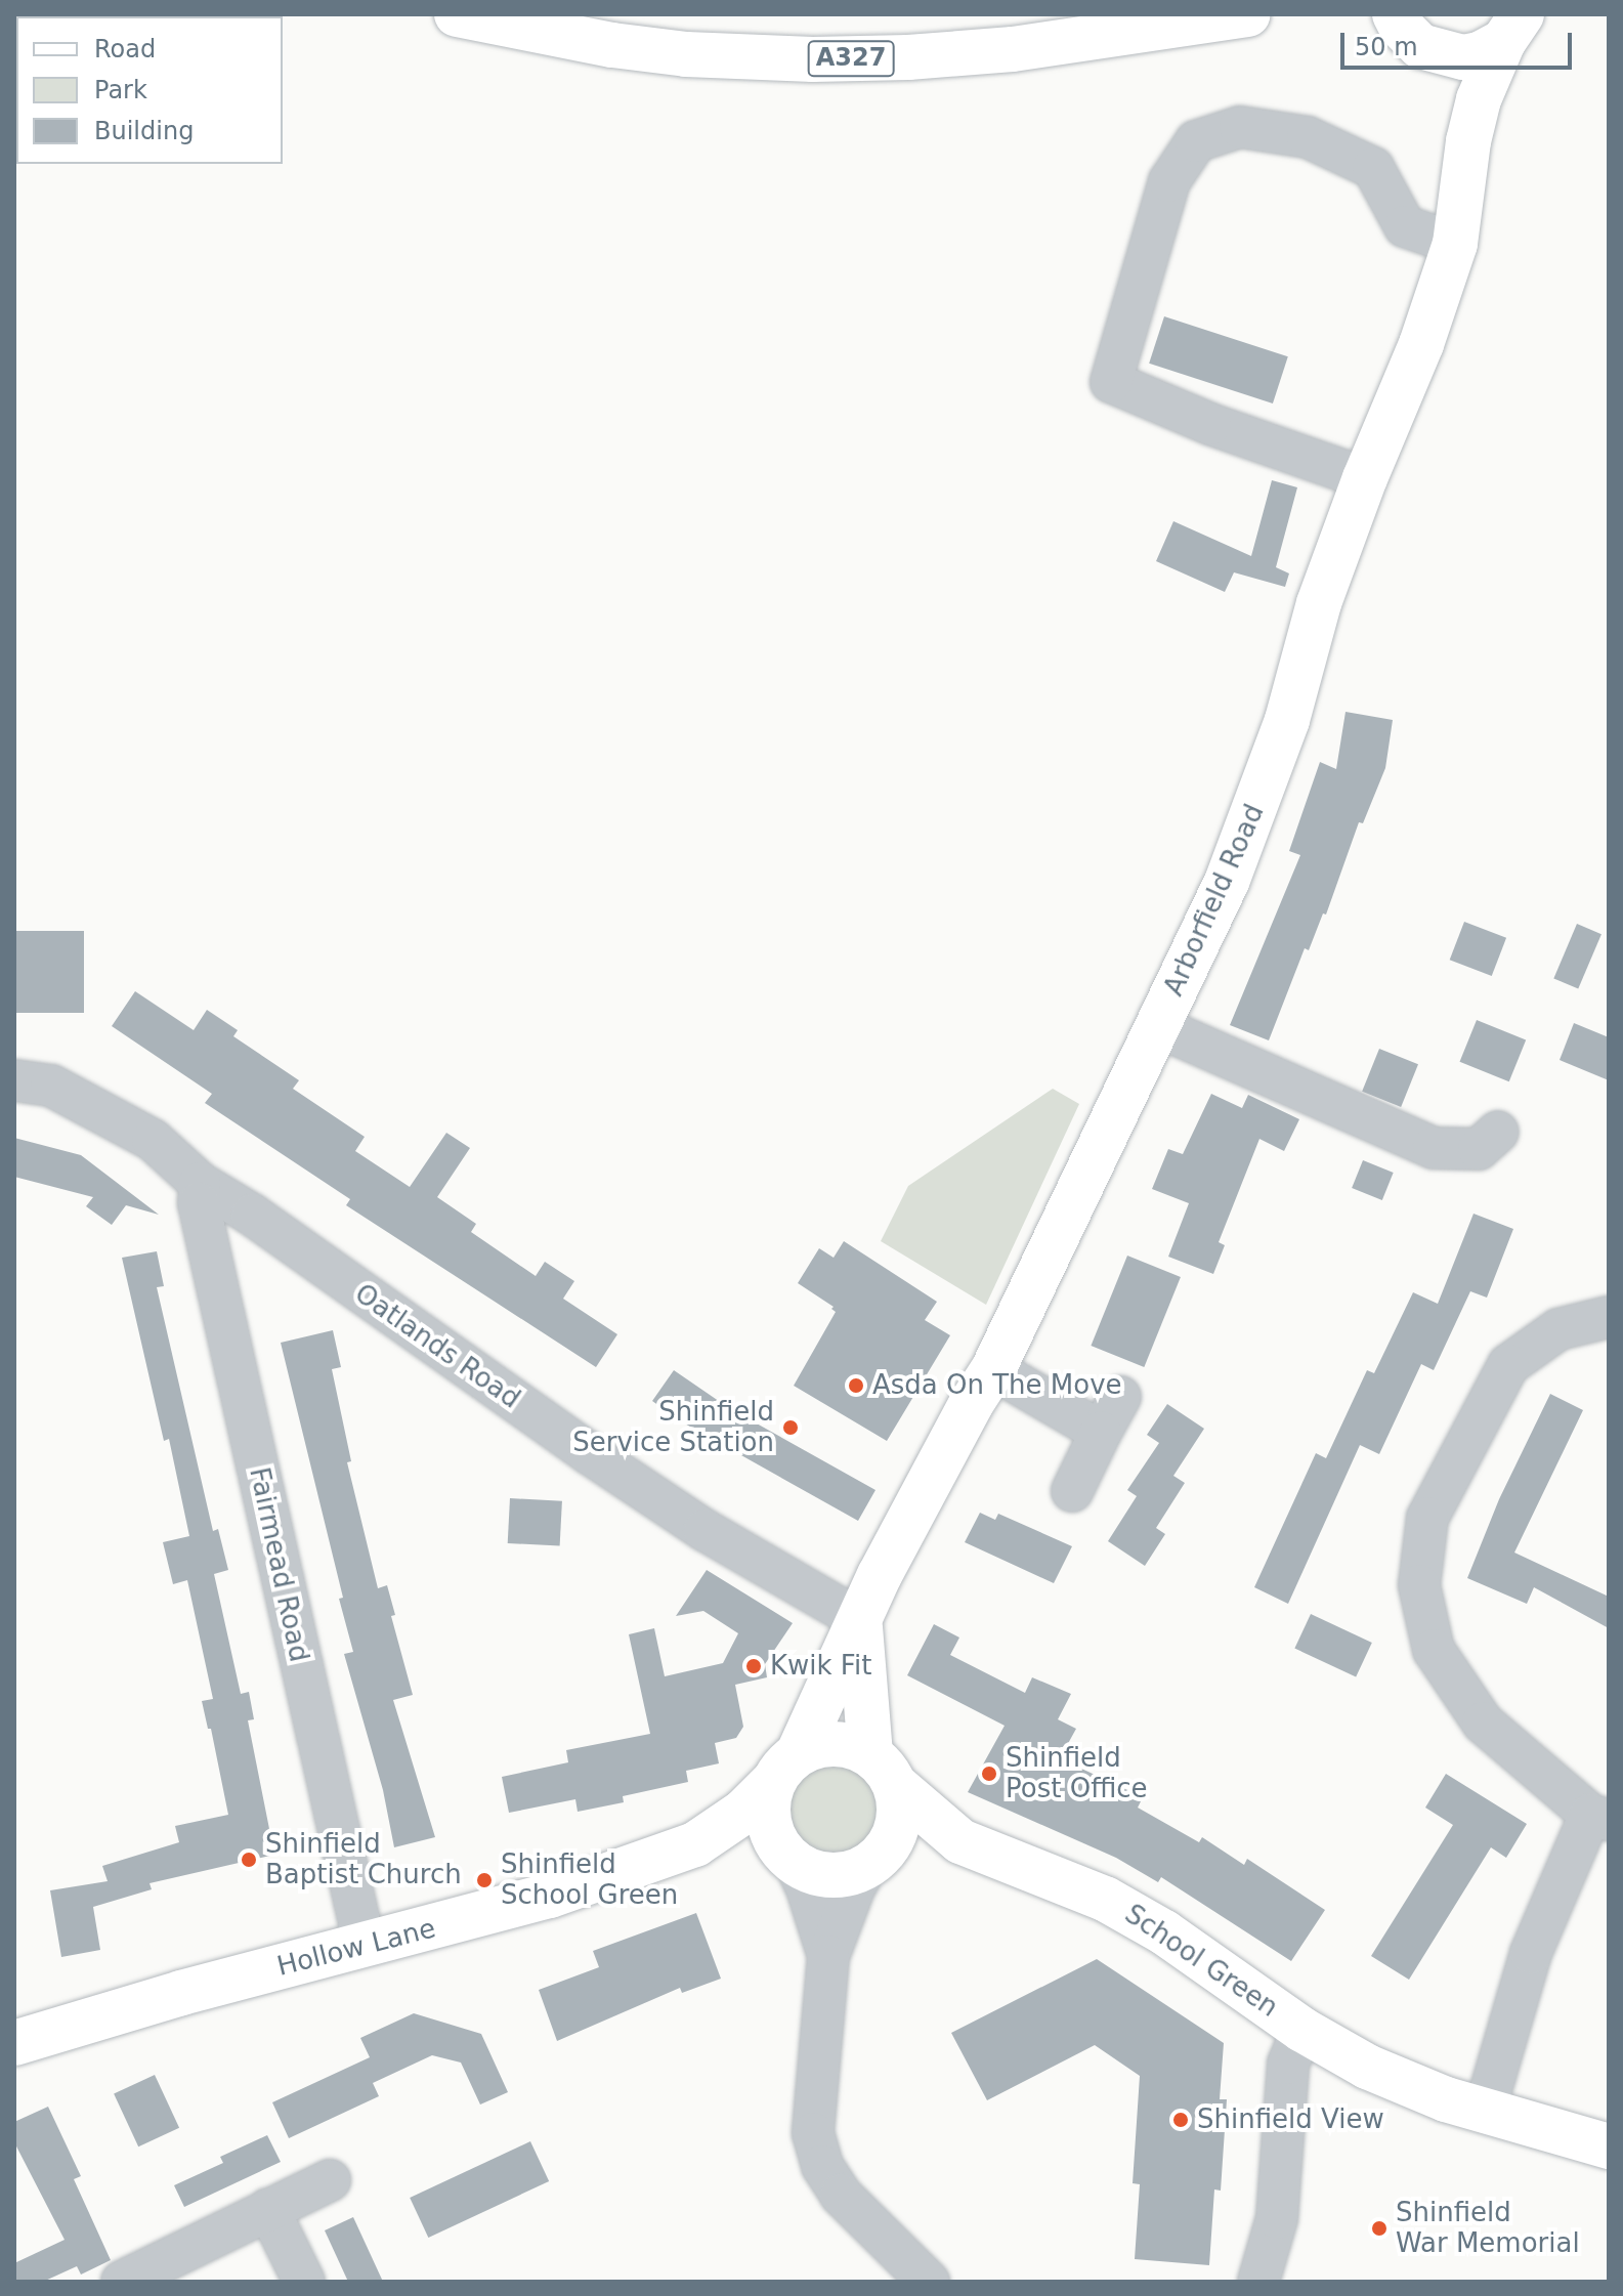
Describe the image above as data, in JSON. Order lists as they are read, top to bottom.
{
  "streets": {
    "main road": [
      "A327",
      "Arborfield Road",
      "Hollow Lane",
      "School Green"
    ],
    "street": ["Oatlands Road", "Fairmead Road"]
  },
  "crossings": [
    ["Arborfield Road", "Oatlands Road"],
    ["Arborfield Road", "Hollow Lane"],
    ["Arborfield Road", "School Green"],
    ["Oatlands Road", "Fairmead Road"],
    ["Fairmead Road", "Hollow Lane"],
    ["Hollow Lane", "School Green"]
  ],
  "places": [
    "Asda On The Move",
    "Shinfield Service Station",
    "Kwik Fit",
    "Shinfield Post Office",
    "Shinfield Baptist Church",
    "Shinfield School Green",
    "Shinfield View",
    "Shinfield War Memorial"
  ],
  "legend": ["Road", "Park", "Building"],
  "scale_bar": "50 m"
}
